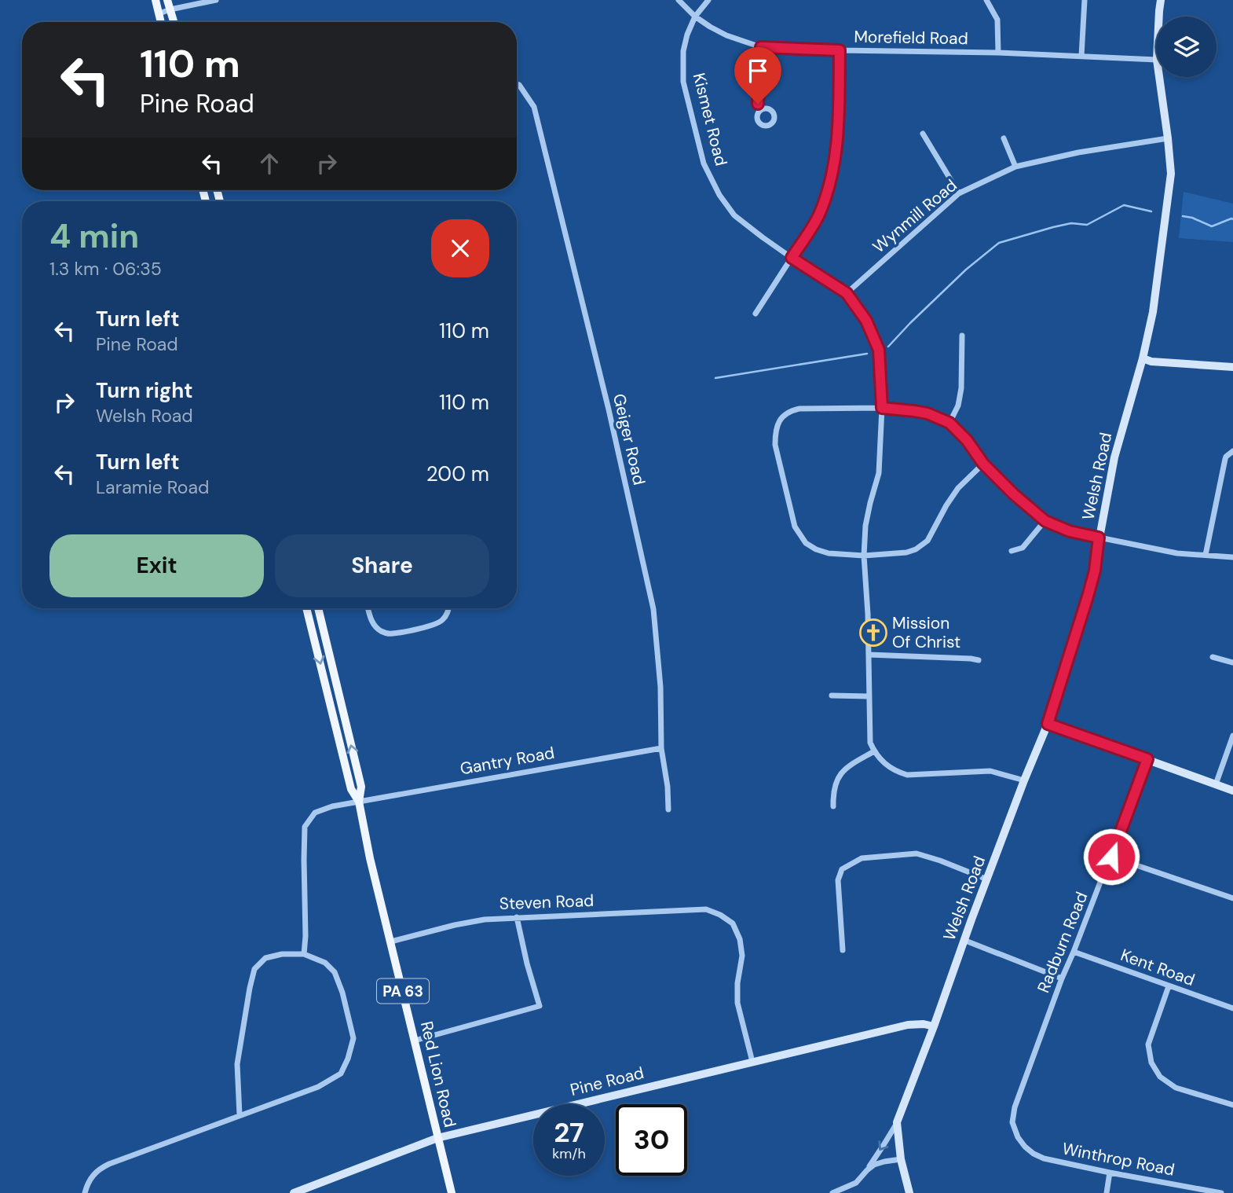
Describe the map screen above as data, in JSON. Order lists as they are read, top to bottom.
{
  "streets": {
    "main road": [
      "Welsh Road",
      "PA 63",
      "Red Lion Road",
      "Pine Road"
    ],
    "street": [
      "Morefield Road",
      "Kismet Road",
      "Wynmill Road",
      "Geiger Road",
      "Gantry Road",
      "Steven Road",
      "Radburn Road",
      "Kent Road",
      "Winthrop Road"
    ]
  },
  "crossings": [
    ["Morefield Road", "Kismet Road"],
    ["Kismet Road", "Wynmill Road"],
    ["Wynmill Road", "Welsh Road"],
    ["Geiger Road", "Gantry Road"],
    ["Welsh Road", "Pine Road"],
    ["Gantry Road", "Red Lion Road"],
    ["Steven Road", "Red Lion Road"],
    ["Steven Road", "Pine Road"],
    ["Radburn Road", "Kent Road"],
    ["Radburn Road", "Winthrop Road"],
    ["Red Lion Road", "Pine Road"]
  ],
  "places": {
    "church": ["Mission Of Christ"]
  },
  "page": {
    "turn": ["110 m", "Pine Road"],
    "heading": ["4 min", "1.3 km · 06:35"],
    "list": [
      {
        "name": "Turn left",
        "note": "Pine Road",
        "value": "110 m"
      },
      {
        "name": "Turn right",
        "note": "Welsh Road",
        "value": "110 m"
      },
      {
        "name": "Turn left",
        "note": "Laramie Road",
        "value": "200 m"
      }
    ],
    "buttons": ["Exit", "Share"],
    "speed": "27 km/h",
    "limit": "30"
  }
}
